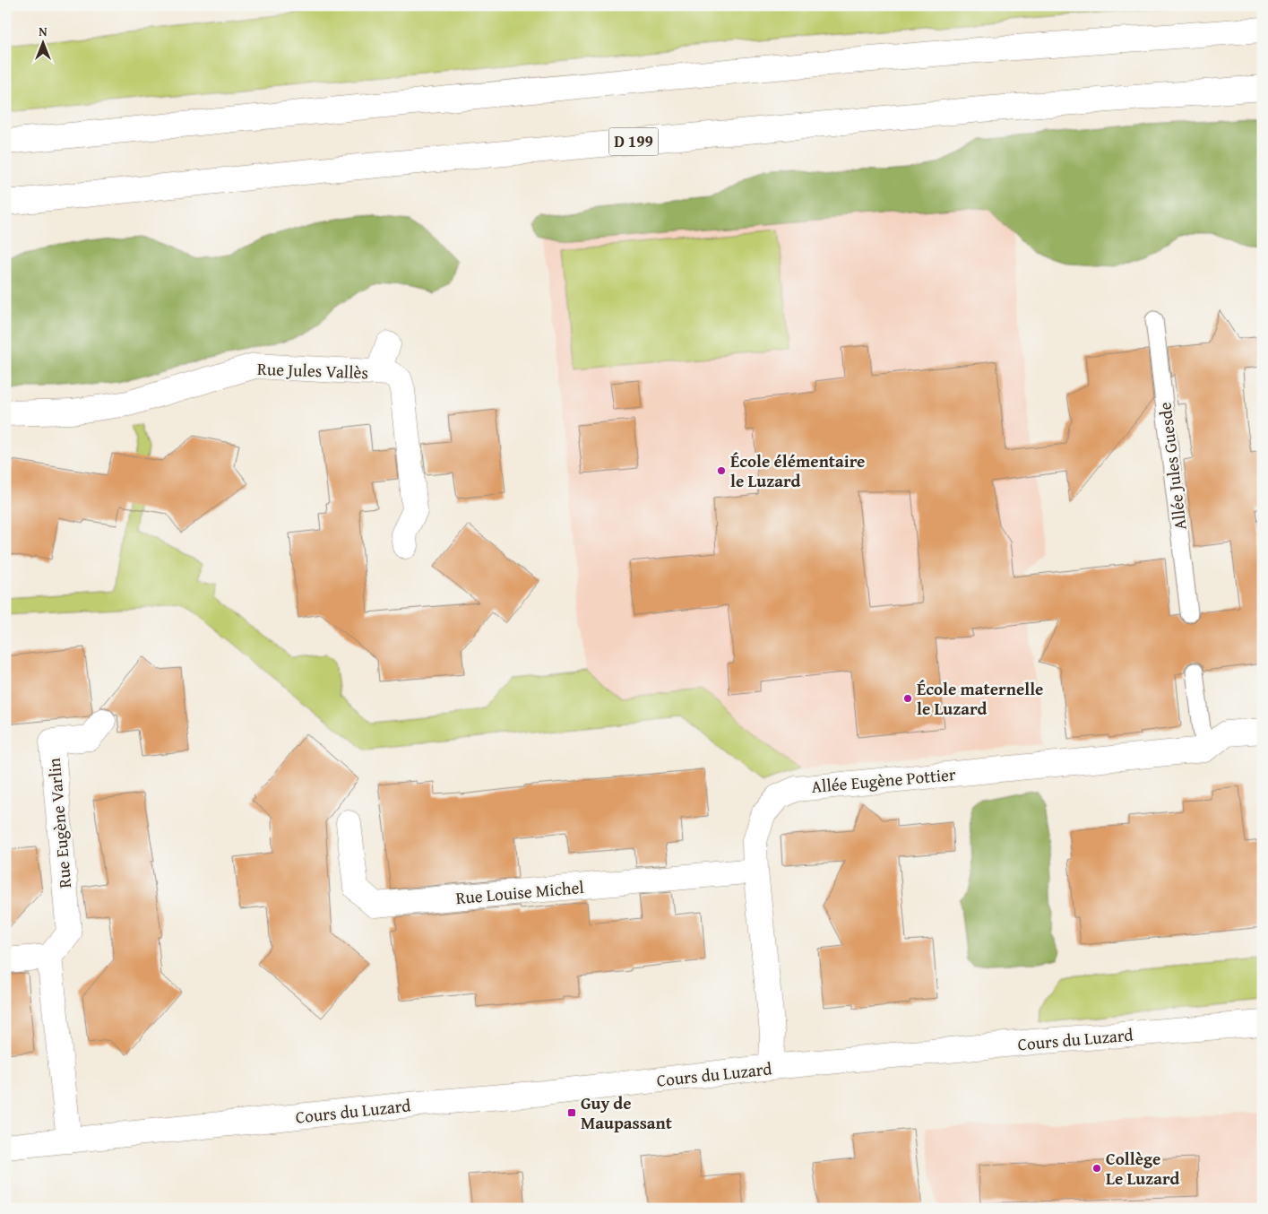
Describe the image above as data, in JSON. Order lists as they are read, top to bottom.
{
  "streets": {
    "main road": [
      "D 199",
      "Rue Jules Vallès",
      "Allée Eugène Pottier",
      "Rue Eugène Varlin",
      "Rue Louise Michel",
      "Cours du Luzard"
    ],
    "lane": ["Allée Jules Guesde"]
  },
  "crossings": [
    ["Allée Eugène Pottier", "Rue Louise Michel"],
    ["Allée Eugène Pottier", "Cours du Luzard"]
  ],
  "places": {
    "other": ["École élémentaire le Luzard", "École maternelle le Luzard", "Collège Le Luzard"],
    "transit": ["Guy de Maupassant"]
  },
  "north": "top"
}
